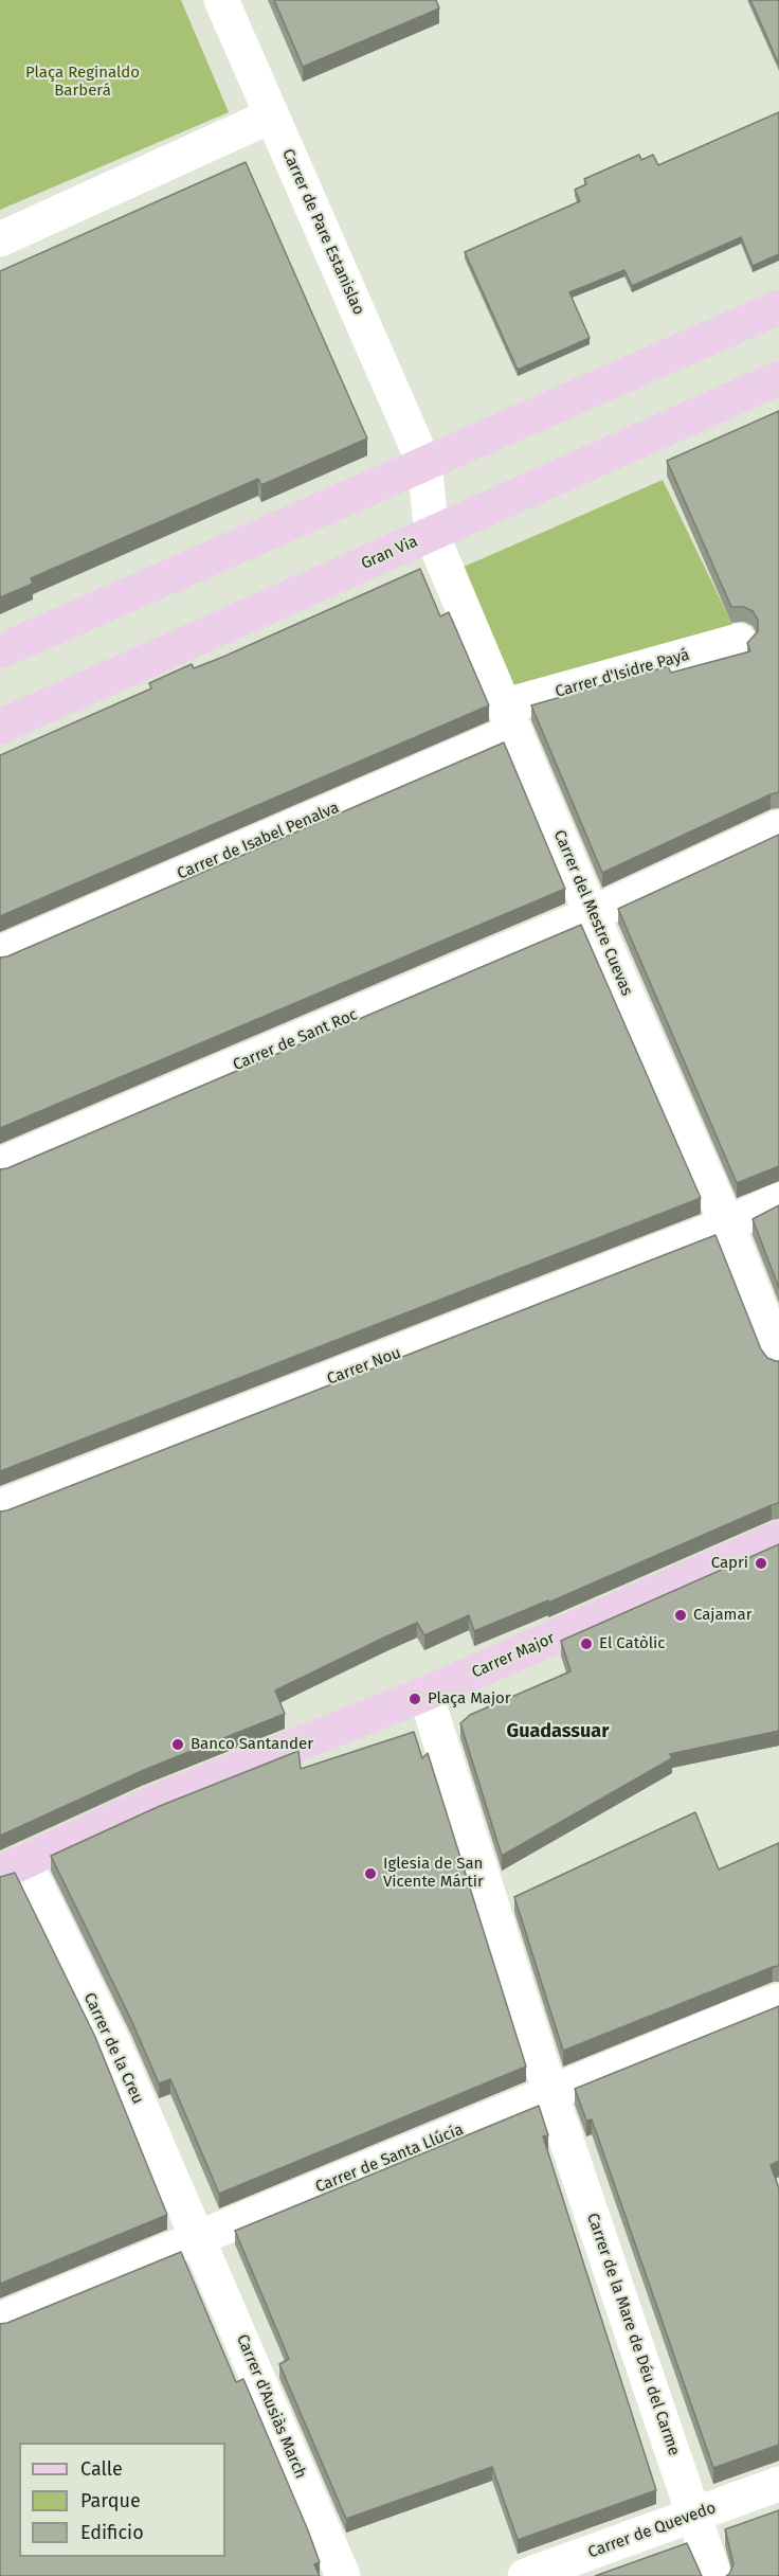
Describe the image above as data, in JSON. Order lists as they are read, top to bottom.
{
  "streets": {
    "street": [
      "Carrer de Pare Estanislao",
      "Gran Via",
      "Carrer d'Isidre Payá",
      "Carrer de Isabel Penalva",
      "Carrer del Mestre Cuevas",
      "Carrer de Sant Roc",
      "Carrer Nou",
      "Carrer Major",
      "Carrer de la Creu",
      "Carrer de Santa Llúcía",
      "Carrer de la Mare de Déu del Carme",
      "Carrer d'Ausiàs March",
      "Carrer de Quevedo"
    ]
  },
  "crossings": [
    ["Carrer de Pare Estanislao", "Carrer del Mestre Cuevas"],
    ["Gran Via", "Carrer del Mestre Cuevas"],
    ["Carrer d'Isidre Payá", "Carrer de Isabel Penalva"],
    ["Carrer d'Isidre Payá", "Carrer del Mestre Cuevas"],
    ["Carrer de Isabel Penalva", "Carrer del Mestre Cuevas"],
    ["Carrer del Mestre Cuevas", "Carrer de Sant Roc"],
    ["Carrer del Mestre Cuevas", "Carrer Nou"],
    ["Carrer Major", "Carrer de la Creu"],
    ["Carrer Major", "Carrer de la Mare de Déu del Carme"],
    ["Carrer de la Creu", "Carrer de Santa Llúcía"],
    ["Carrer de la Creu", "Carrer d'Ausiàs March"],
    ["Carrer de Santa Llúcía", "Carrer de la Mare de Déu del Carme"],
    ["Carrer de Santa Llúcía", "Carrer d'Ausiàs March"],
    ["Carrer de la Mare de Déu del Carme", "Carrer de Quevedo"]
  ],
  "districts": ["Guadassuar"],
  "parks": ["Plaça Reginaldo Barberá"],
  "places": [
    "Capri",
    "Cajamar",
    "El Catòlic",
    "Plaça Major",
    "Banco Santander",
    "Iglesia de San Vicente Mártir"
  ],
  "legend": ["Calle", "Parque", "Edificio"]
}
